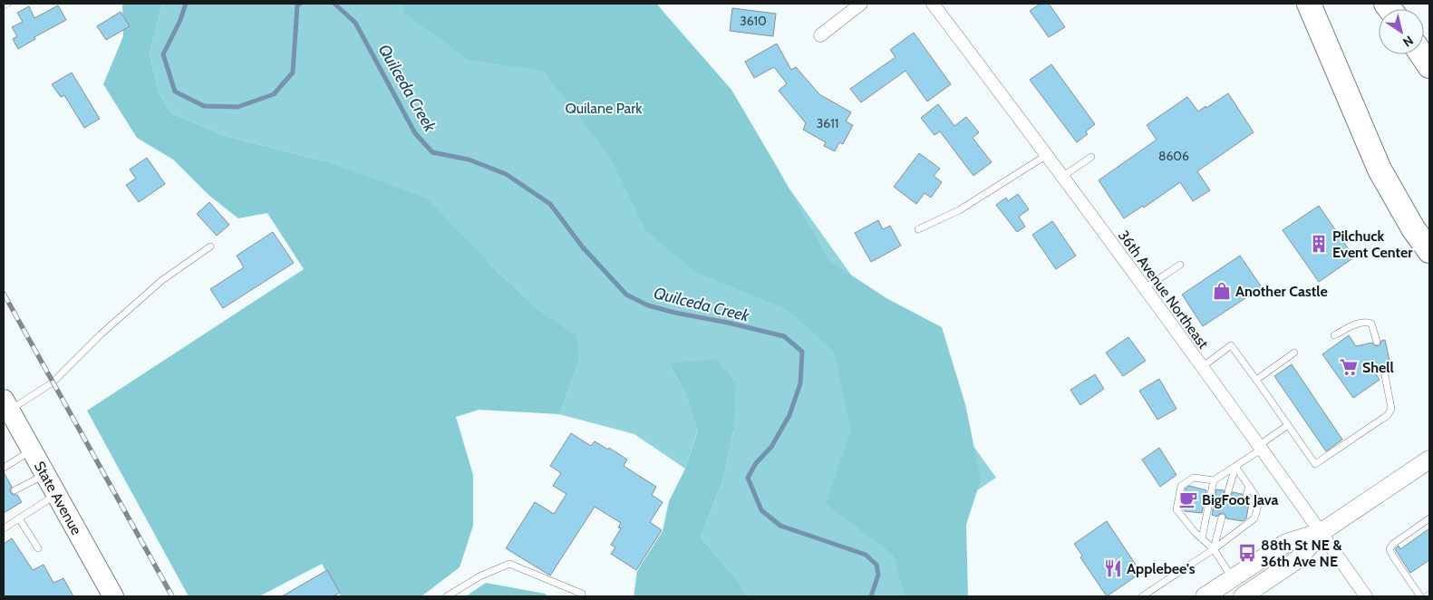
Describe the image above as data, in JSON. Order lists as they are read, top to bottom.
{
  "streets": {
    "main road": ["State Avenue"],
    "street": ["36th Avenue Northeast"]
  },
  "water": ["Quilceda Creek"],
  "parks": ["Quilane Park"],
  "places": {
    "building": ["Pilchuck Event Center"],
    "shop": ["Another Castle"],
    "supermarket": ["Shell"],
    "cafe": ["BigFoot Java"],
    "bus stop": ["88th St NE & 36th Ave NE"],
    "restaurant": ["Applebee's"]
  },
  "house_numbers": ["3610", "3611", "8606"],
  "north": "bottom right"
}
